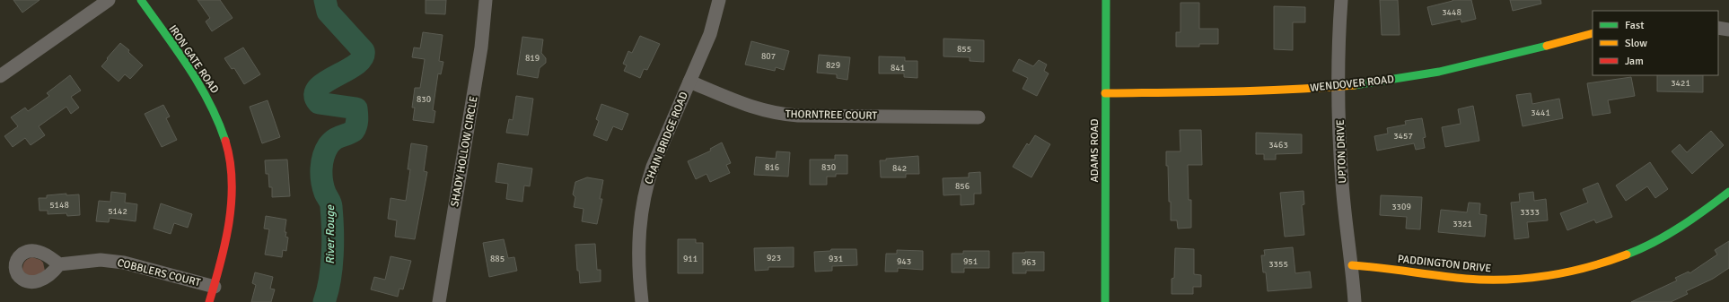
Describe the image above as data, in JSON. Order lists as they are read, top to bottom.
{
  "streets": {
    "street": [
      "IRON GATE ROAD",
      "WENDOVER ROAD",
      "THORNTREE COURT",
      "CHAIN BRIDGE ROAD",
      "ADAMS ROAD",
      "SHADY HOLLOW CIRCLE",
      "UPTON DRIVE",
      "PADDINGTON DRIVE",
      "COBBLERS COURT"
    ]
  },
  "crossings": [
    ["IRON GATE ROAD", "COBBLERS COURT"],
    ["WENDOVER ROAD", "ADAMS ROAD"],
    ["WENDOVER ROAD", "UPTON DRIVE"],
    ["THORNTREE COURT", "CHAIN BRIDGE ROAD"],
    ["UPTON DRIVE", "PADDINGTON DRIVE"]
  ],
  "water": ["River Rouge"],
  "house_numbers": [
    "3448",
    "855",
    "807",
    "819",
    "829",
    "841",
    "3421",
    "830",
    "3441",
    "3457",
    "3463",
    "816",
    "830",
    "842",
    "856",
    "5148",
    "3309",
    "5142",
    "3333",
    "3321",
    "923",
    "885",
    "911",
    "931",
    "943",
    "951",
    "963",
    "3355"
  ],
  "legend": ["Fast", "Slow", "Jam"]
}
